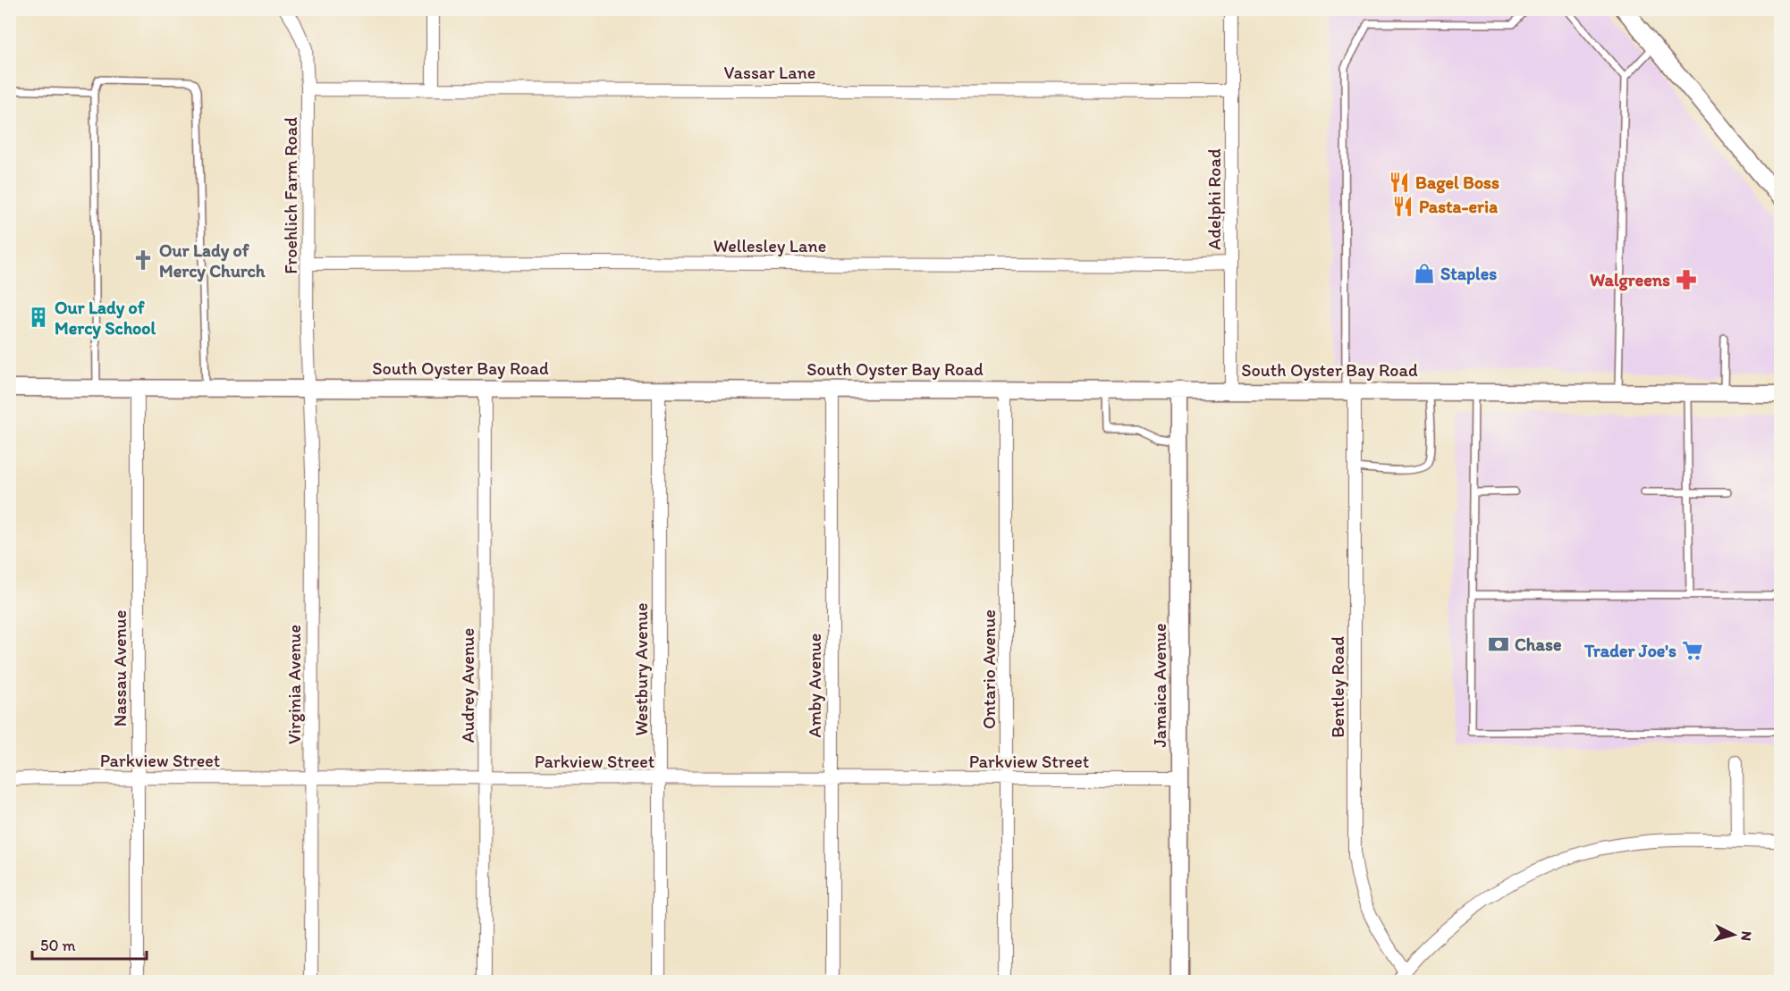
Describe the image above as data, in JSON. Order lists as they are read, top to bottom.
{
  "streets": {
    "main road": ["South Oyster Bay Road", "Jamaica Avenue"],
    "street": [
      "Vassar Lane",
      "Froehlich Farm Road",
      "Adelphi Road",
      "Wellesley Lane",
      "Nassau Avenue",
      "Westbury Avenue",
      "Ontario Avenue",
      "Virginia Avenue",
      "Audrey Avenue",
      "Amby Avenue",
      "Bentley Road",
      "Parkview Street"
    ]
  },
  "crossings": [
    ["Vassar Lane", "Froehlich Farm Road"],
    ["Vassar Lane", "Adelphi Road"],
    ["Froehlich Farm Road", "Wellesley Lane"],
    ["Froehlich Farm Road", "South Oyster Bay Road"],
    ["Froehlich Farm Road", "Virginia Avenue"],
    ["Adelphi Road", "Wellesley Lane"],
    ["Adelphi Road", "South Oyster Bay Road"],
    ["South Oyster Bay Road", "Nassau Avenue"],
    ["South Oyster Bay Road", "Westbury Avenue"],
    ["South Oyster Bay Road", "Ontario Avenue"],
    ["South Oyster Bay Road", "Virginia Avenue"],
    ["South Oyster Bay Road", "Audrey Avenue"],
    ["South Oyster Bay Road", "Amby Avenue"],
    ["South Oyster Bay Road", "Jamaica Avenue"],
    ["South Oyster Bay Road", "Bentley Road"],
    ["Nassau Avenue", "Parkview Street"],
    ["Westbury Avenue", "Parkview Street"],
    ["Ontario Avenue", "Parkview Street"],
    ["Virginia Avenue", "Parkview Street"],
    ["Audrey Avenue", "Parkview Street"],
    ["Amby Avenue", "Parkview Street"],
    ["Jamaica Avenue", "Parkview Street"]
  ],
  "places": {
    "restaurant": ["Bagel Boss", "Pasta-eria"],
    "church": ["Our Lady of Mercy Church"],
    "shop": ["Staples"],
    "pharmacy": ["Walgreens"],
    "building": ["Our Lady of Mercy School"],
    "bank": ["Chase"],
    "supermarket": ["Trader Joe's"]
  },
  "scale_bar": "50 m",
  "north": "right"
}
